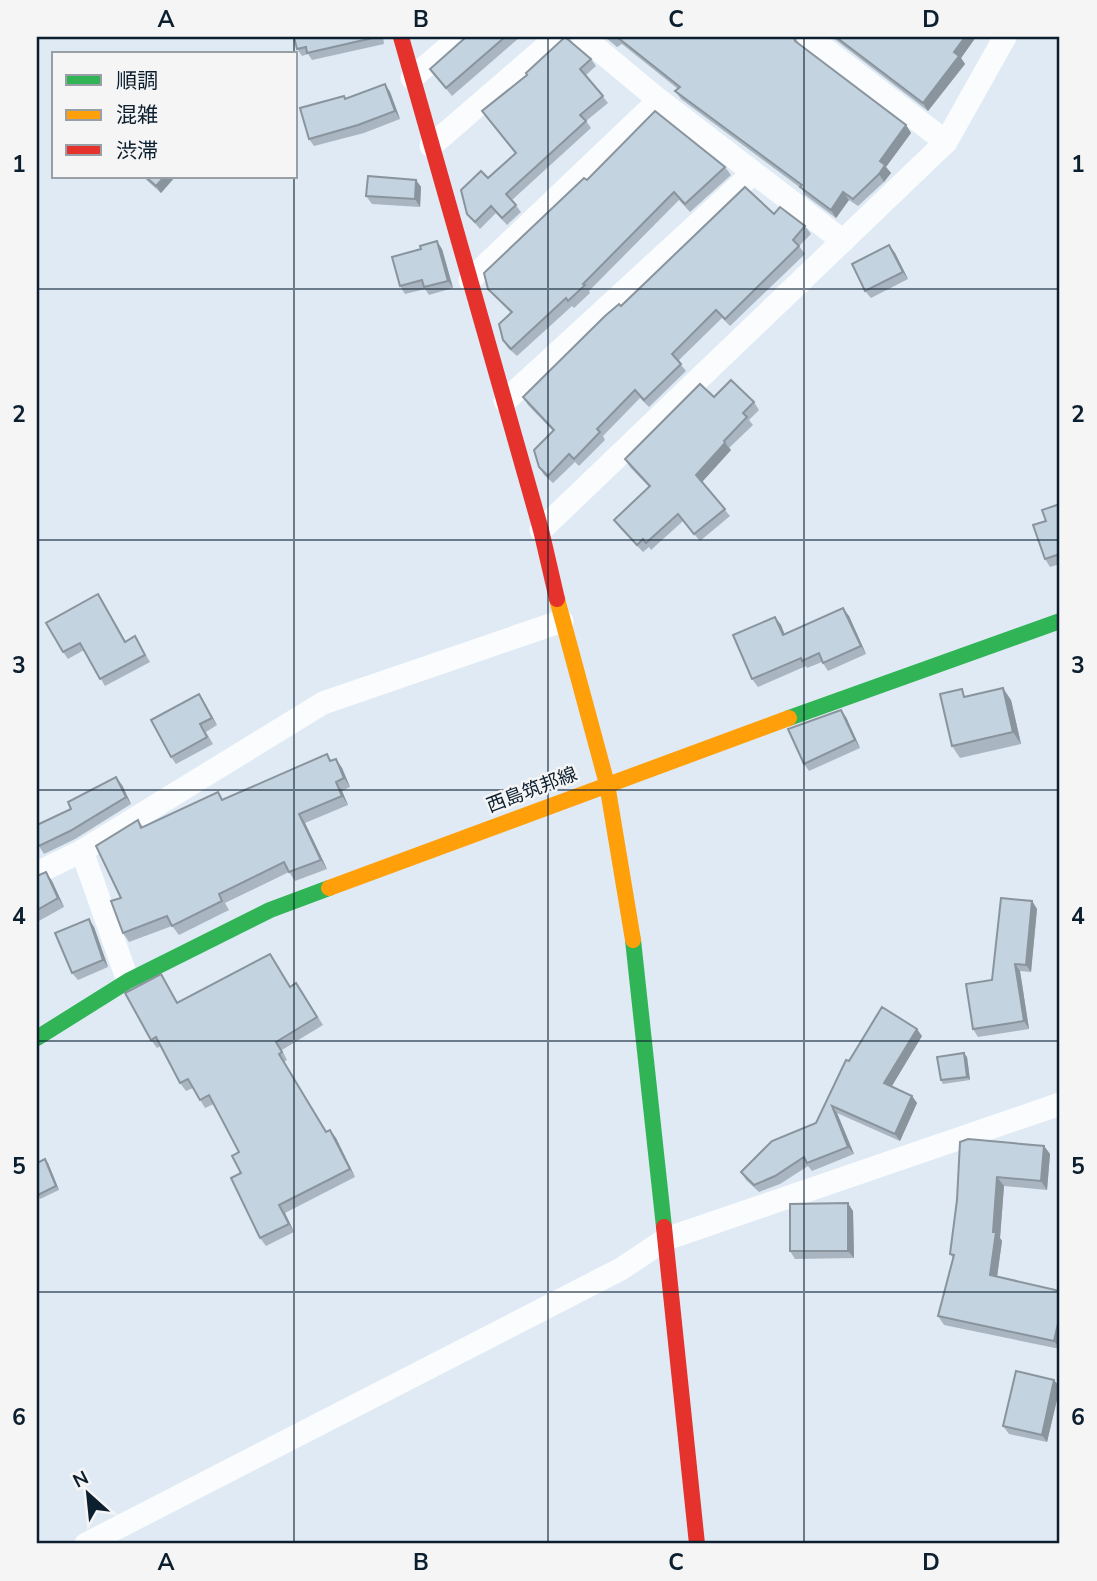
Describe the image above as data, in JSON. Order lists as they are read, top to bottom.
{
  "streets": {
    "street": ["西島筑邦線"]
  },
  "legend": ["順調", "混雑", "渋滞"],
  "north": "top left",
  "grid": {
    "columns": [
      "A",
      "B",
      "C",
      "D"
    ],
    "rows": [
      "1",
      "2",
      "3",
      "4",
      "5",
      "6"
    ]
  }
}
